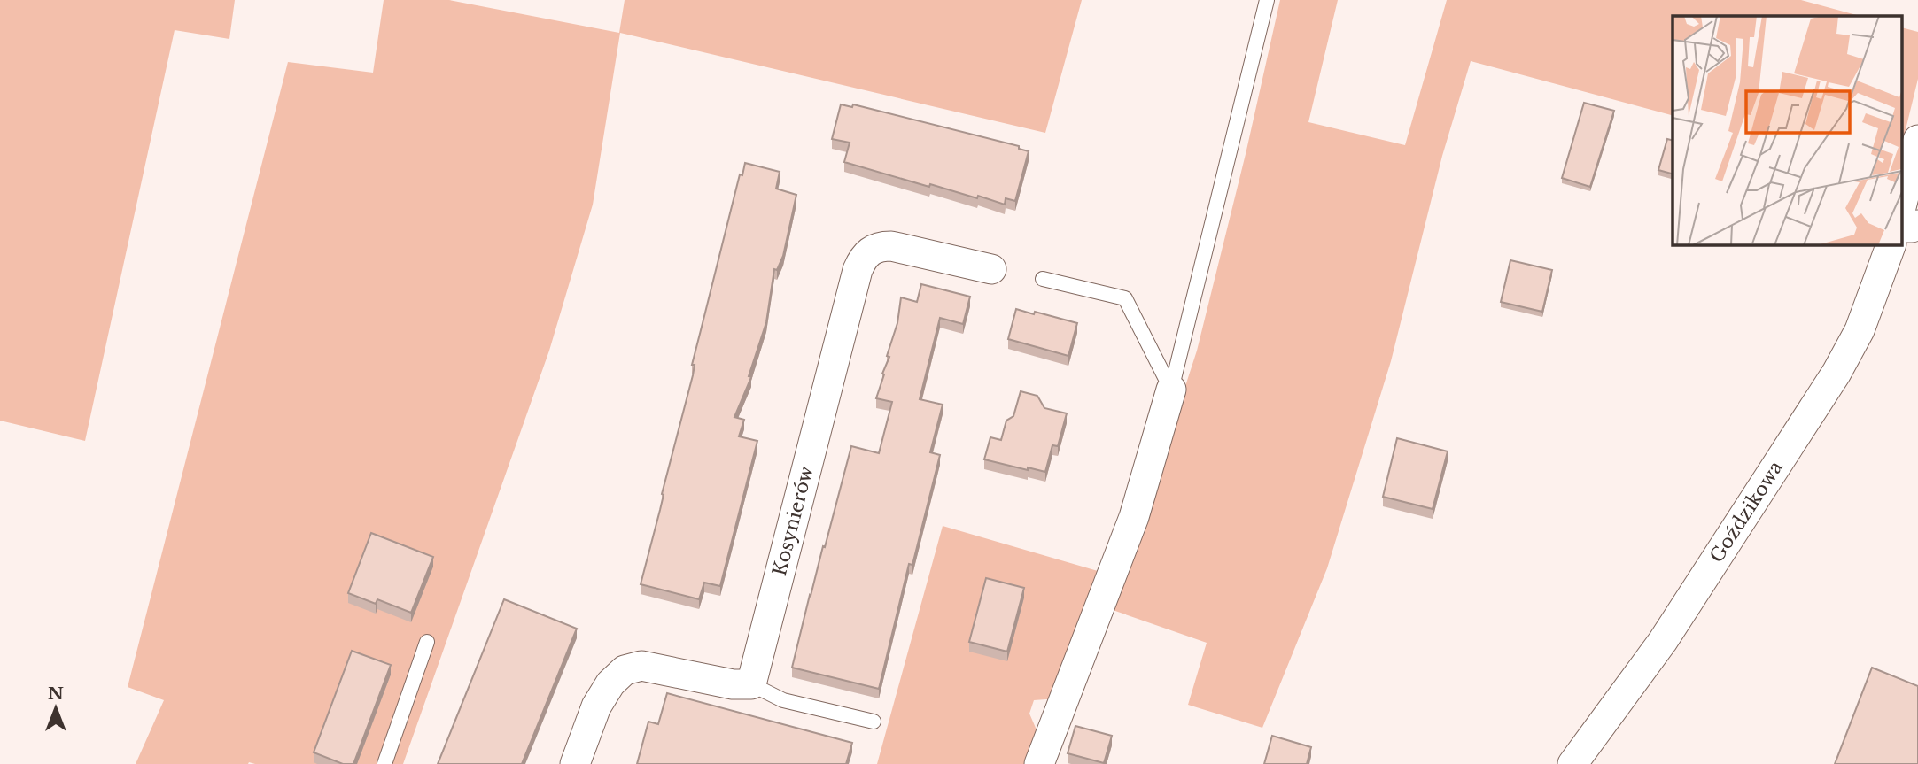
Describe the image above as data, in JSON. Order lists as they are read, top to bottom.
{
  "streets": {
    "street": ["Goździkowa", "Kosynierów"]
  },
  "north": "top"
}
